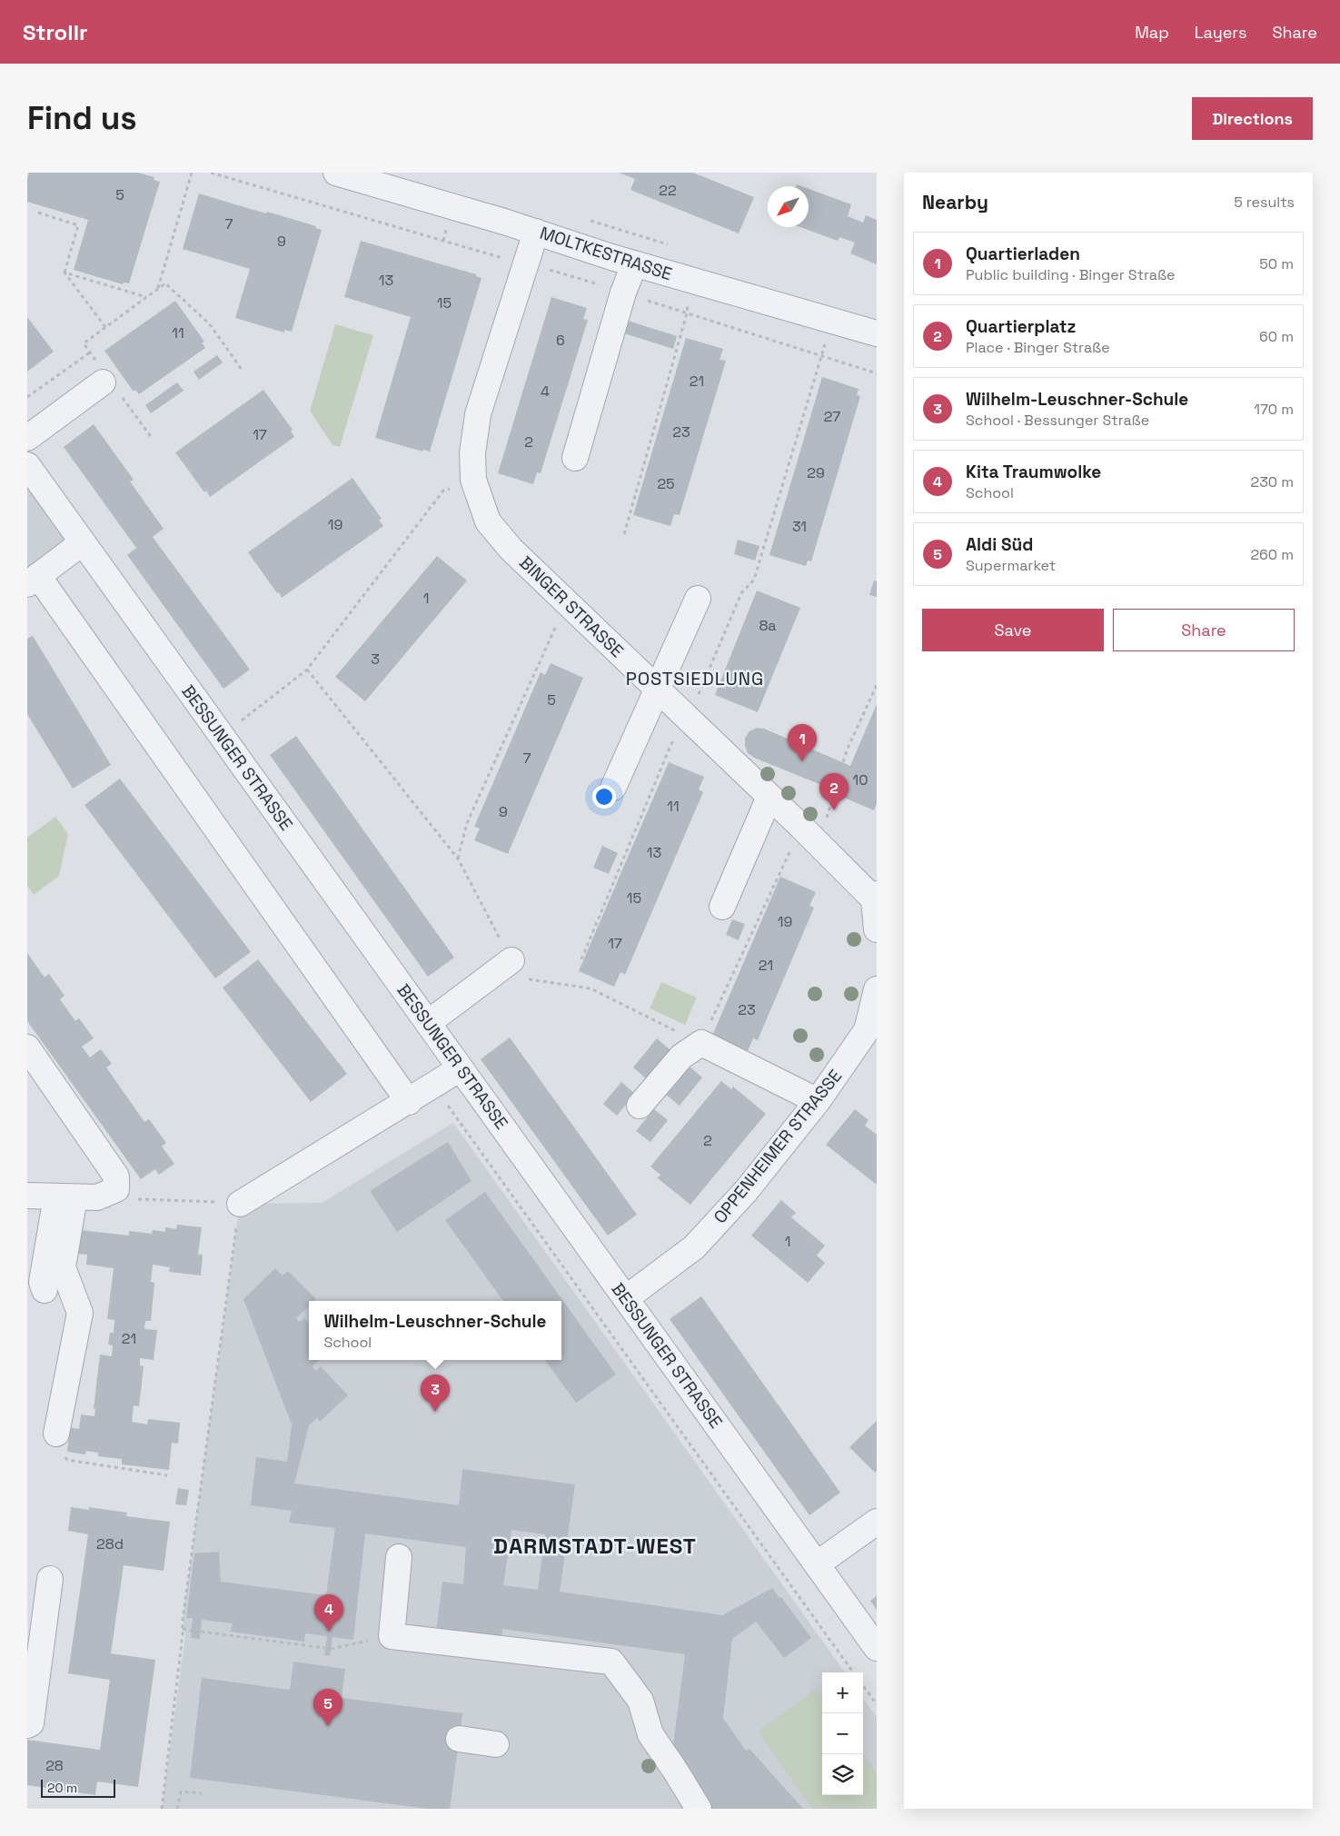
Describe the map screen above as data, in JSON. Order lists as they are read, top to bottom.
{
  "streets": {
    "street": [
      "MOLTKESTRASSE",
      "BINGER STRASSE",
      "BESSUNGER STRASSE",
      "OPPENHEIMER STRASSE"
    ]
  },
  "crossings": [
    ["MOLTKESTRASSE", "BINGER STRASSE"],
    ["BESSUNGER STRASSE", "OPPENHEIMER STRASSE"]
  ],
  "districts": ["POSTSIEDLUNG", "DARMSTADT-WEST"],
  "house_numbers": [
    "22",
    "5",
    "7",
    "9",
    "13",
    "15",
    "11",
    "6",
    "21",
    "4",
    "27",
    "23",
    "17",
    "2",
    "29",
    "25",
    "19",
    "31",
    "1",
    "8a",
    "3",
    "5",
    "7",
    "10",
    "11",
    "9",
    "13",
    "15",
    "19",
    "17",
    "21",
    "23",
    "2",
    "1",
    "21",
    "28d",
    "28"
  ],
  "scale_bar": "20 m",
  "north": "bottom left",
  "page": {
    "header": "Strollr",
    "nav": ["Map", "Layers", "Share"],
    "buttons": [
      "Directions",
      ["Save", "Share"]
    ],
    "title": "Find us",
    "heading": ["Nearby", "5 results"],
    "list": [
      {
        "mark": "1",
        "name": "Quartierladen",
        "note": "Public building · Binger Straße",
        "value": "50 m"
      },
      {
        "mark": "2",
        "name": "Quartierplatz",
        "note": "Place · Binger Straße",
        "value": "60 m"
      },
      {
        "mark": "3",
        "name": "Wilhelm-Leuschner-Schule",
        "note": "School · Bessunger Straße",
        "value": "170 m"
      },
      {
        "mark": "4",
        "name": "Kita Traumwolke",
        "note": "School",
        "value": "230 m"
      },
      {
        "mark": "5",
        "name": "Aldi Süd",
        "note": "Supermarket",
        "value": "260 m"
      }
    ],
    "pins": [
      "1",
      "2",
      "3",
      "4",
      "5"
    ],
    "popup": ["Wilhelm-Leuschner-Schule", "School"],
    "map_buttons": ["+", "−"],
    "scale": "20 m"
  }
}
